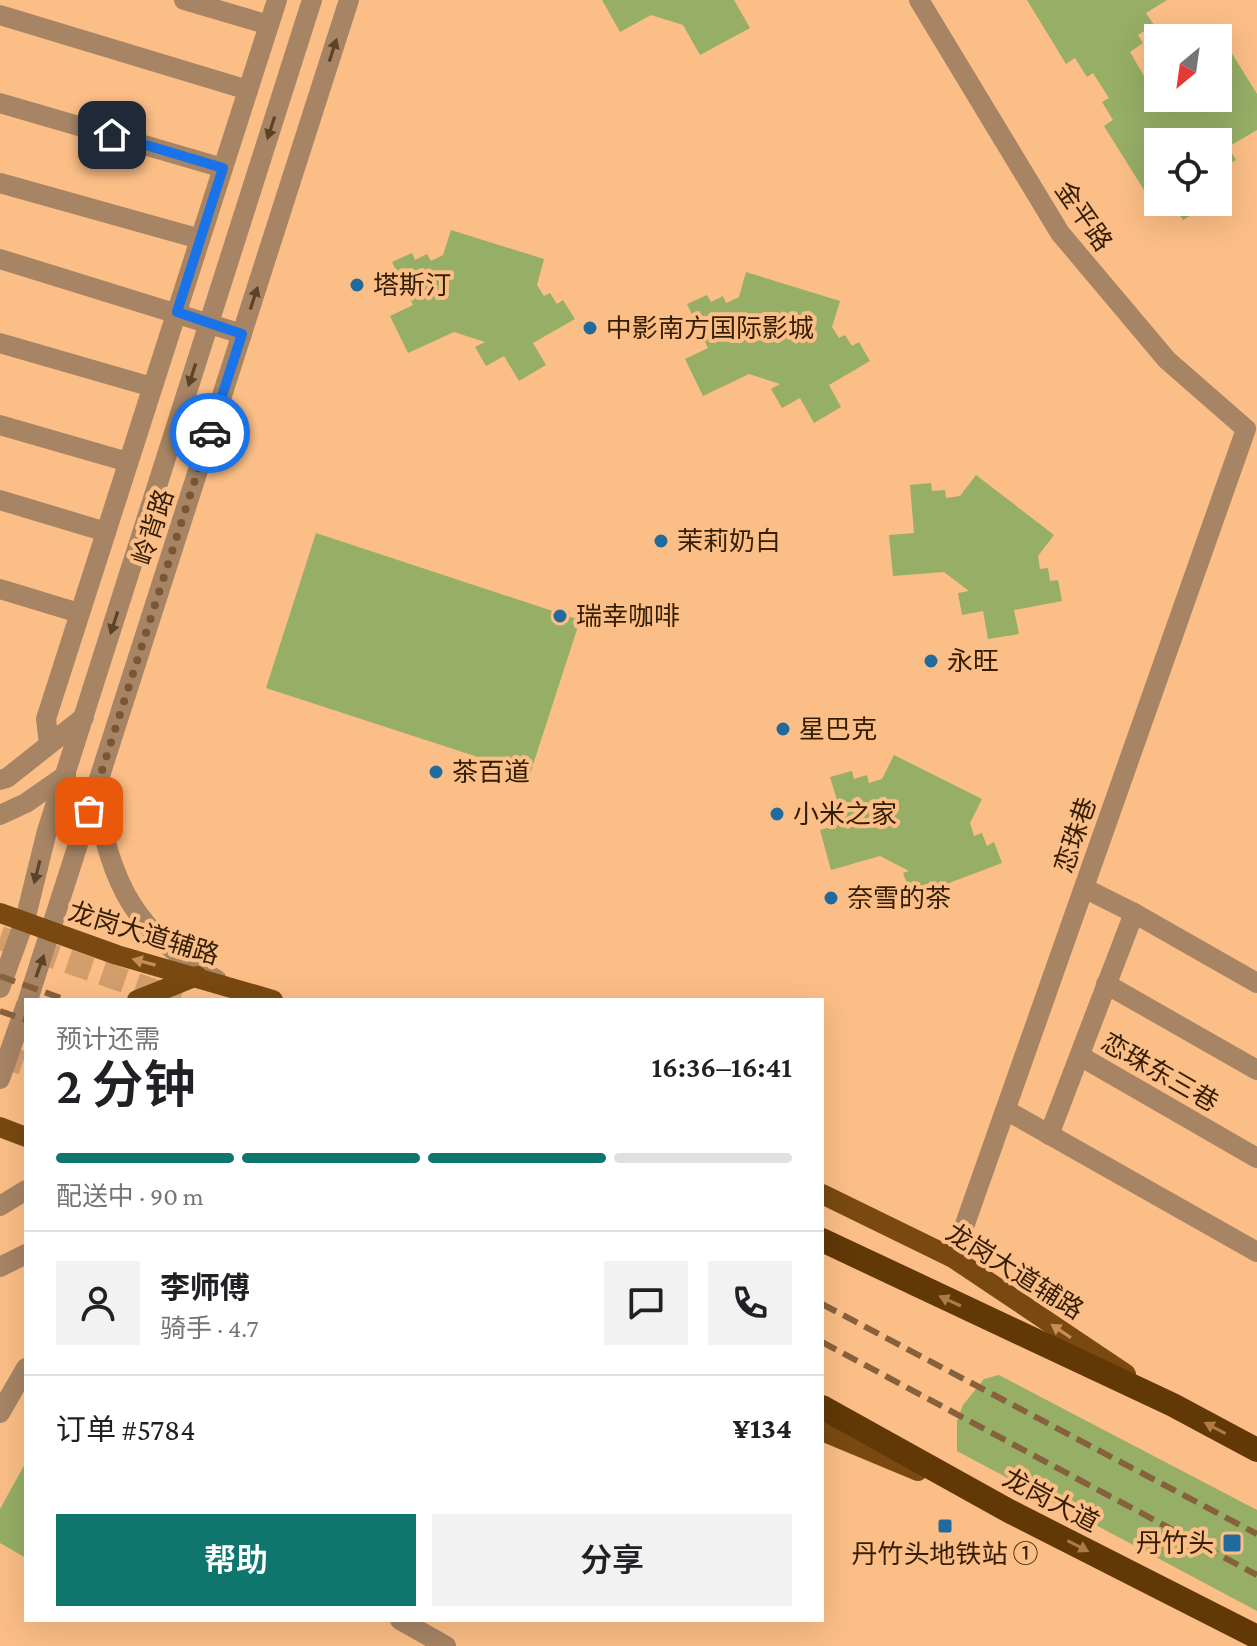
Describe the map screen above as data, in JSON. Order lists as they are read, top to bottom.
{
  "streets": {
    "highway": ["龙岗大道"],
    "main road": ["龙岗大道辅路"],
    "street": [
      "金平路",
      "岭背路",
      "恋珠巷",
      "恋珠东三巷"
    ]
  },
  "crossings": [
    ["金平路", "恋珠巷"],
    ["岭背路", "龙岗大道辅路"],
    ["恋珠巷", "龙岗大道辅路"]
  ],
  "one_way": ["龙岗大道辅路"],
  "places": {
    "other": [
      "塔斯汀",
      "中影南方国际影城",
      "茉莉奶白",
      "瑞幸咖啡",
      "永旺",
      "星巴克",
      "茶百道",
      "小米之家",
      "奈雪的茶"
    ],
    "transit": ["丹竹头地铁站 ①", "丹竹头"]
  },
  "north": "bottom left",
  "page": {
    "heading": ["2 分钟", "预计还需", "16:36–16:41"],
    "panel": [
      "李师傅",
      "骑手 · 4.7",
      "订单 #5784",
      "¥134"
    ],
    "bar": "配送中 · 90 m",
    "buttons": ["帮助", "分享"]
  }
}
